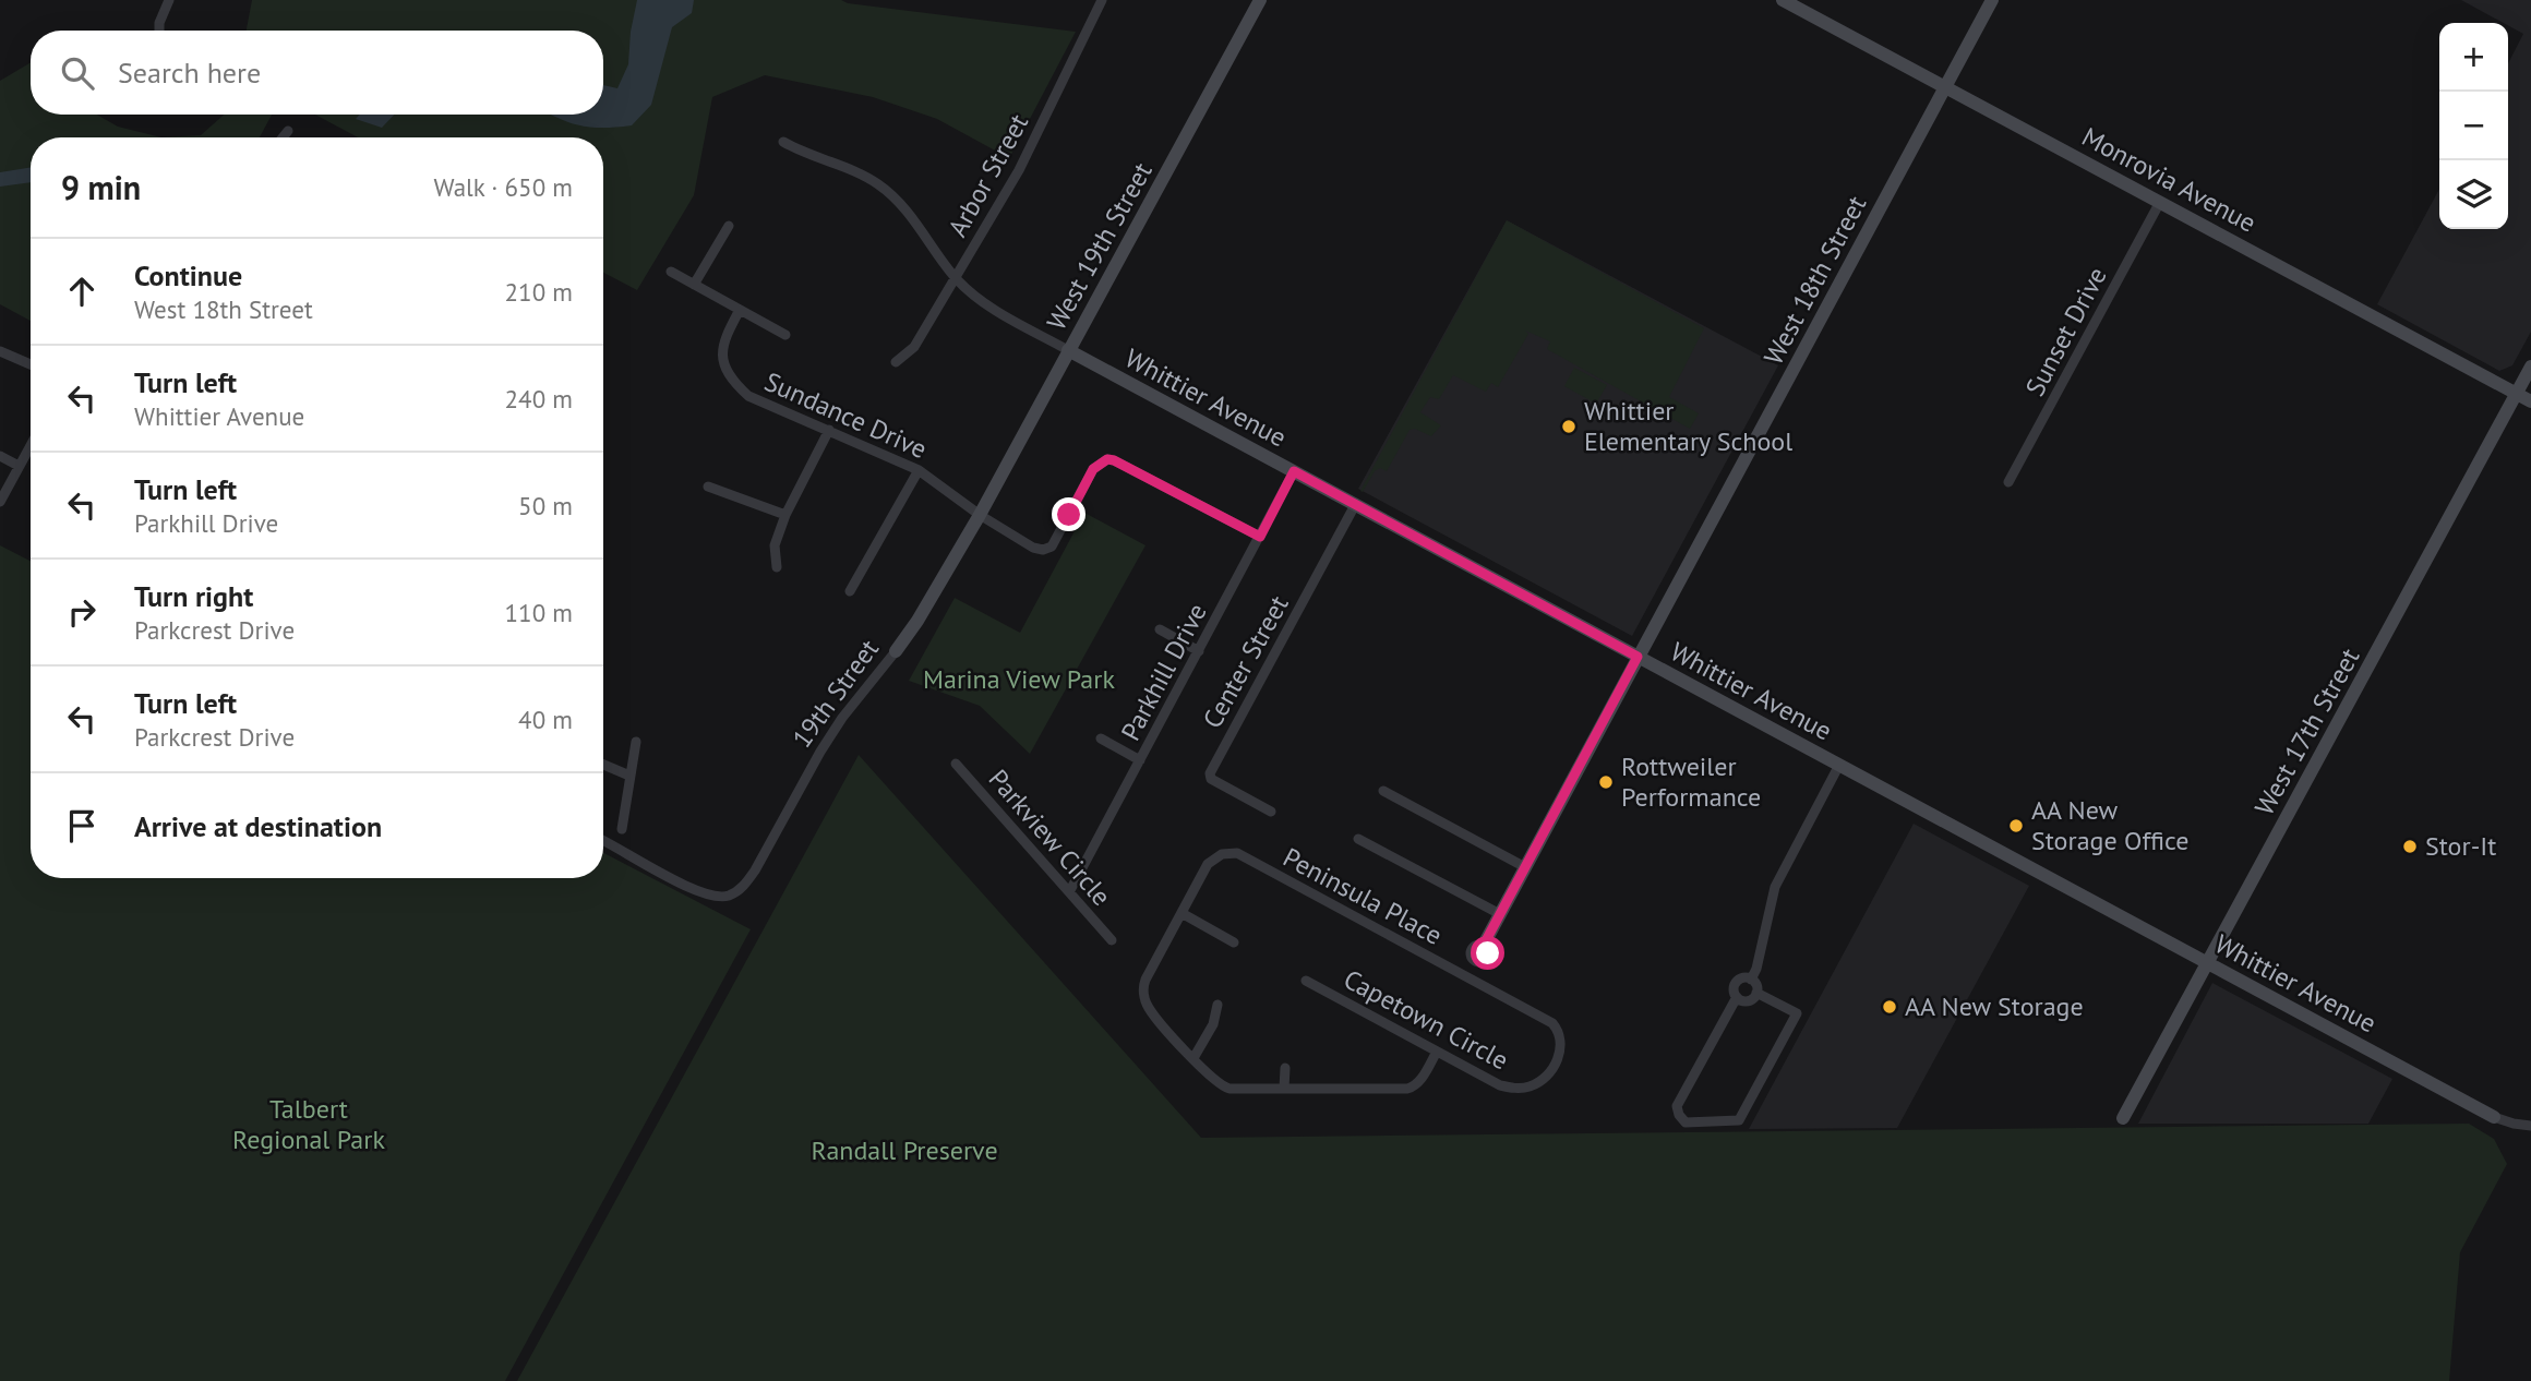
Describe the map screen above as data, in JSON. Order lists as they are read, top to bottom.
{
  "streets": {
    "street": [
      "Arbor Street",
      "Monrovia Avenue",
      "West 19th Street",
      "West 18th Street",
      "Sunset Drive",
      "Whittier Avenue",
      "Sundance Drive",
      "Center Street",
      "Parkhill Drive",
      "19th Street",
      "West 17th Street",
      "Parkview Circle",
      "Peninsula Place",
      "Capetown Circle"
    ]
  },
  "crossings": [
    ["Arbor Street", "Whittier Avenue"],
    ["Monrovia Avenue", "West 18th Street"],
    ["Monrovia Avenue", "Sunset Drive"],
    ["Monrovia Avenue", "West 17th Street"],
    ["West 19th Street", "Whittier Avenue"],
    ["West 19th Street", "Sundance Drive"],
    ["West 19th Street", "19th Street"],
    ["West 18th Street", "Whittier Avenue"],
    ["West 18th Street", "Peninsula Place"],
    ["Whittier Avenue", "Center Street"],
    ["Whittier Avenue", "Parkhill Drive"],
    ["Whittier Avenue", "West 17th Street"],
    ["Sundance Drive", "Parkhill Drive"],
    ["Sundance Drive", "19th Street"],
    ["Parkhill Drive", "Parkview Circle"],
    ["Peninsula Place", "Capetown Circle"]
  ],
  "parks": ["Marina View Park", "Talbert Regional Park", "Randall Preserve"],
  "places": [
    "Whittier Elementary School",
    "Rottweiler Performance",
    "AA New Storage Office",
    "Stor-It",
    "AA New Storage"
  ],
  "page": {
    "map_buttons": ["+", "−"],
    "search": "Search here",
    "heading": ["9 min", "Walk · 650 m"],
    "list": [
      ["Continue", "West 18th Street", "210 m"],
      ["Turn left", "Whittier Avenue", "240 m"],
      ["Turn left", "Parkhill Drive", "50 m"],
      ["Turn right", "Parkcrest Drive", "110 m"],
      ["Turn left", "Parkcrest Drive", "40 m"],
      "Arrive at destination"
    ]
  }
}
